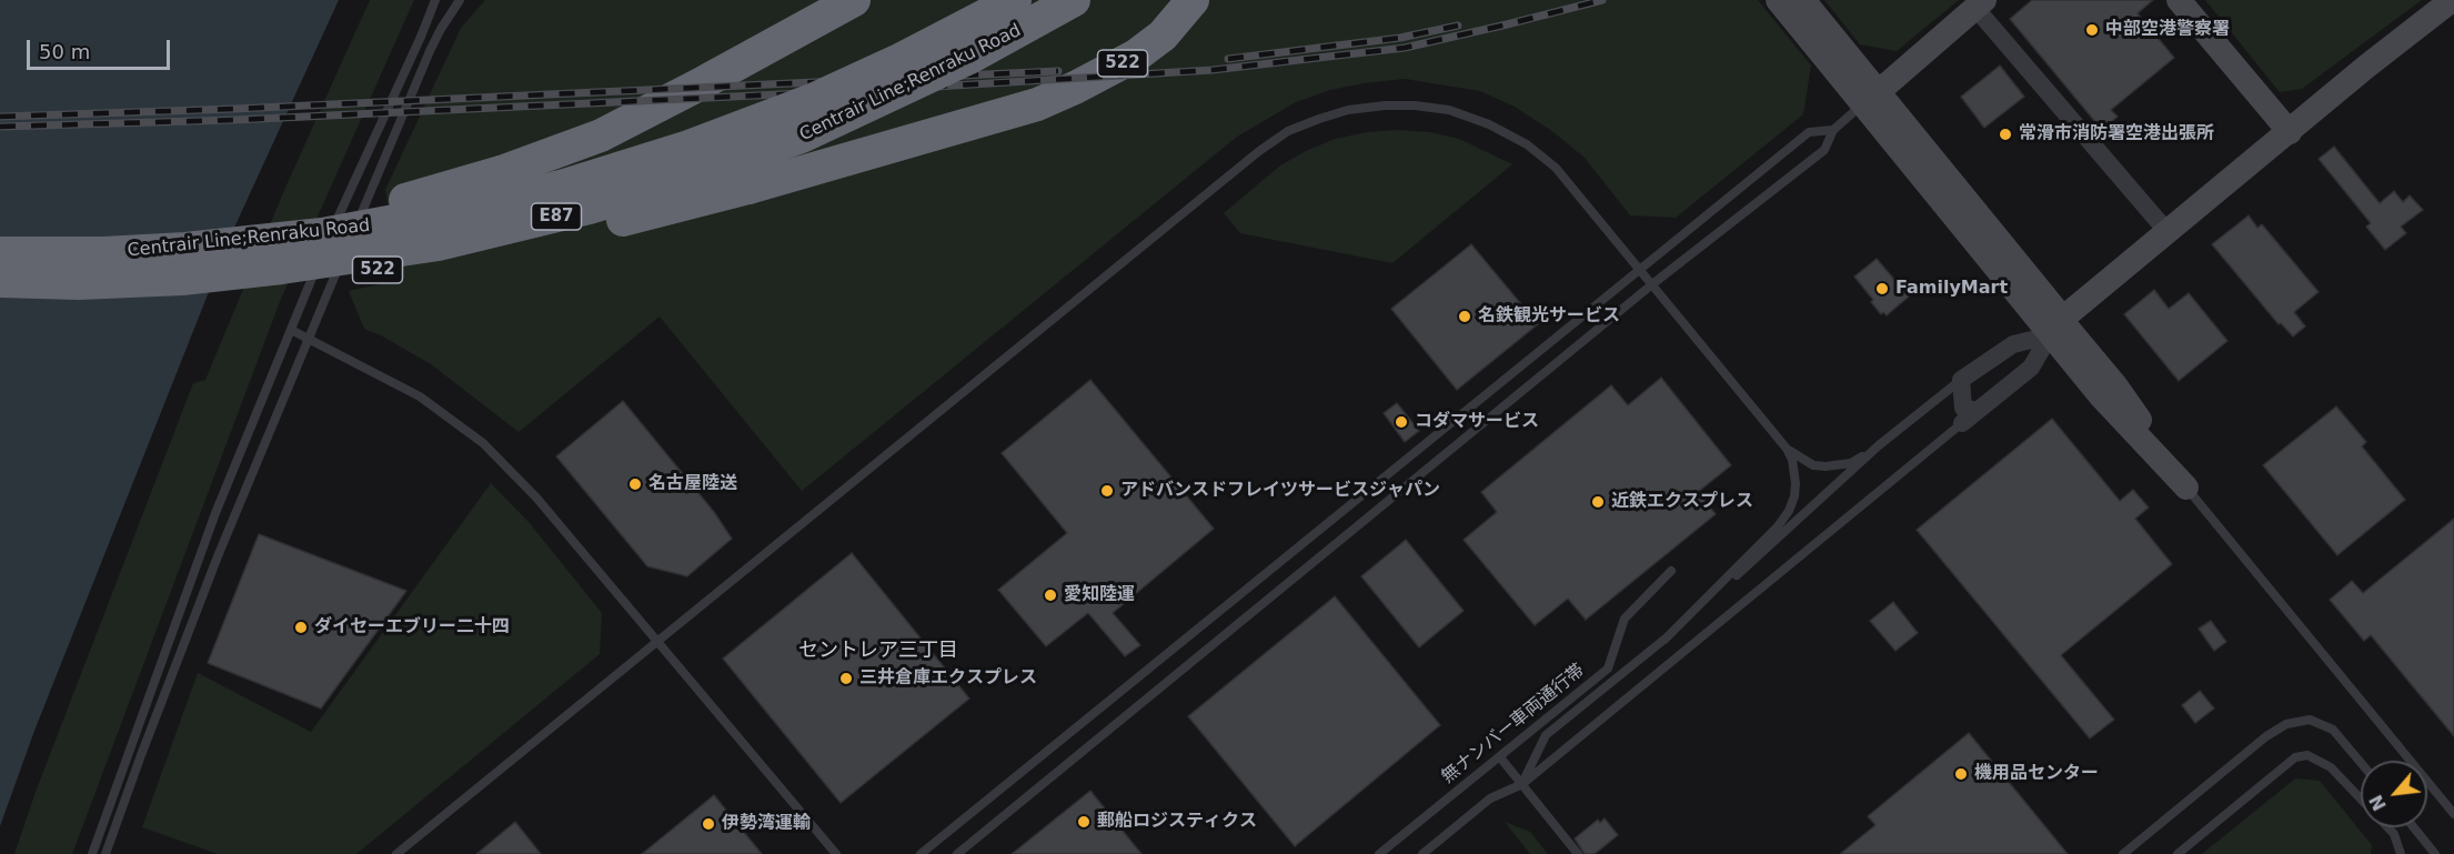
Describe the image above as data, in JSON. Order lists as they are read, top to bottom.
{
  "streets": {
    "highway": ["522", "Centrair Line;Renraku Road", "E87"],
    "lane": ["無ナンバー車両通行帯"]
  },
  "districts": ["セントレア三丁目"],
  "places": [
    "中部空港警察署",
    "常滑市消防署空港出張所",
    "FamilyMart",
    "名鉄観光サービス",
    "コダマサービス",
    "名古屋陸送",
    "アドバンスドフレイツサービスジャパン",
    "近鉄エクスプレス",
    "愛知陸運",
    "ダイセーエブリー二十四",
    "三井倉庫エクスプレス",
    "機用品センター",
    "郵船ロジスティクス",
    "伊勢湾運輸"
  ],
  "scale_bar": "50 m",
  "north": "bottom left"
}
